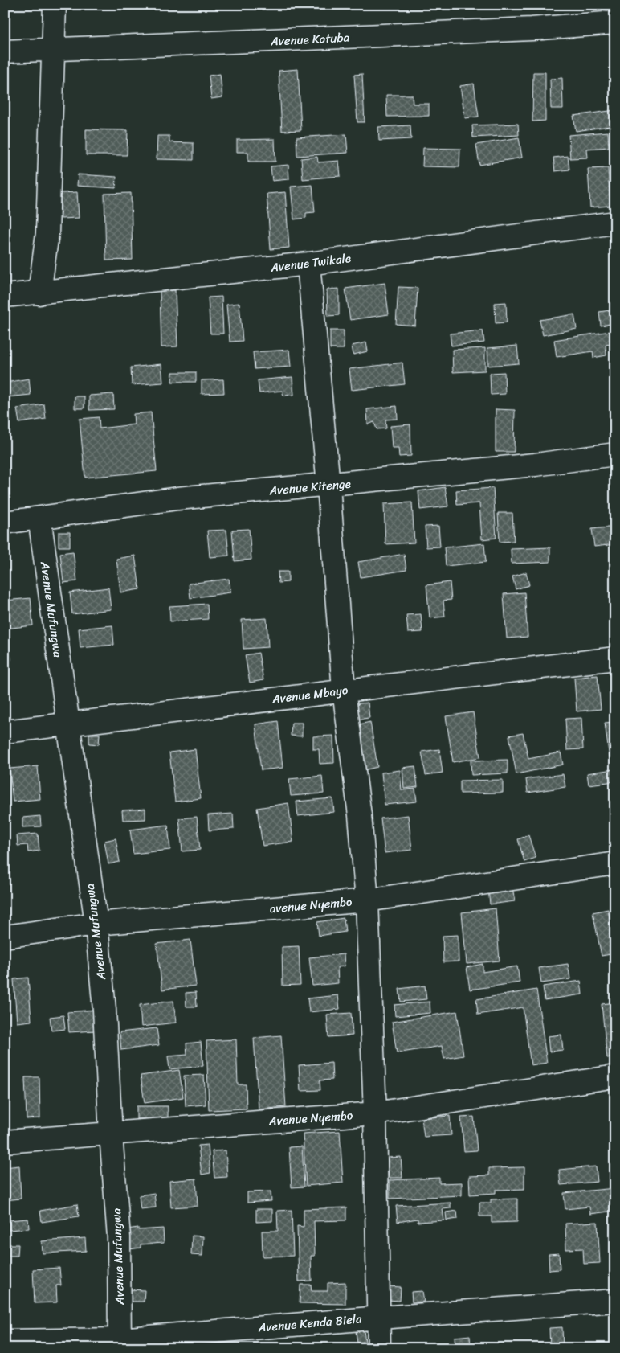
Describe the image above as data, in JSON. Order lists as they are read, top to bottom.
{
  "streets": {
    "street": [
      "Avenue Katuba",
      "Avenue Twikale",
      "Avenue Kitenge",
      "Avenue Mufungwa",
      "Avenue Mbayo",
      "avenue Nyembo",
      "Avenue Nyembo",
      "Avenue Kenda Biela"
    ]
  },
  "crossings": [
    ["Avenue Kitenge", "Avenue Mufungwa"],
    ["Avenue Mufungwa", "Avenue Mbayo"],
    ["Avenue Mufungwa", "avenue Nyembo"],
    ["Avenue Mufungwa", "Avenue Nyembo"],
    ["Avenue Mufungwa", "Avenue Kenda Biela"]
  ]
}
